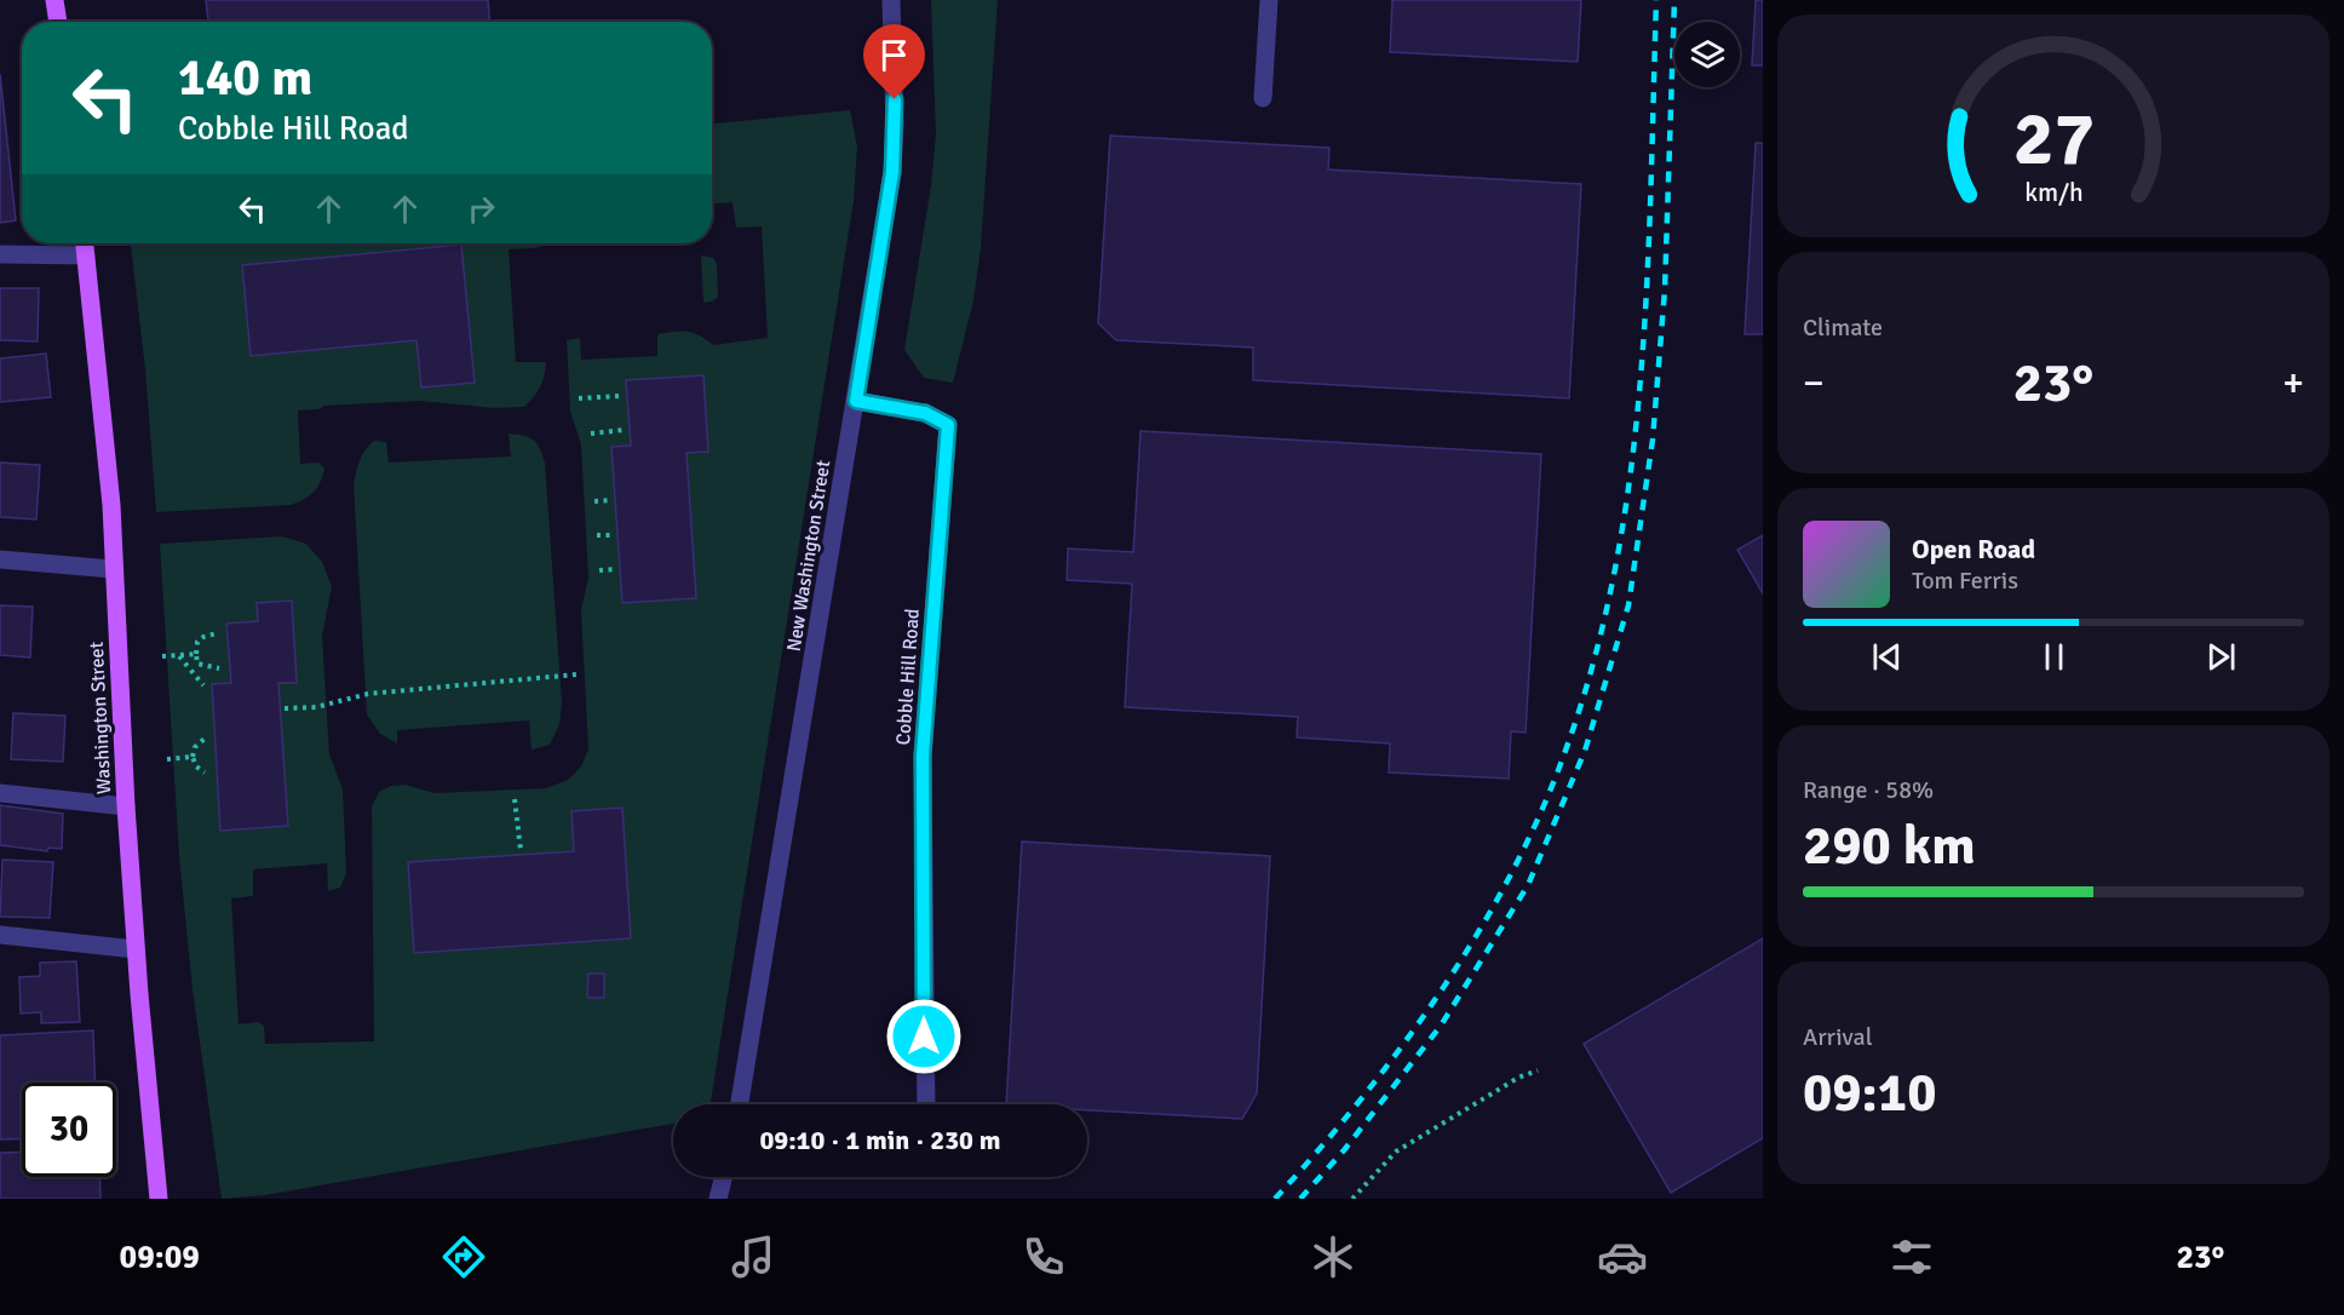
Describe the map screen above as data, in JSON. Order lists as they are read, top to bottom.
{
  "streets": {
    "main road": ["Washington Street"],
    "street": ["New Washington Street", "Cobble Hill Road"]
  },
  "crossings": [
    ["New Washington Street", "Cobble Hill Road"]
  ],
  "page": {
    "turn": ["140 m", "Cobble Hill Road"],
    "tile": [
      "Climate",
      ["Range · 58%", "290 km"],
      ["Arrival", "09:10"]
    ],
    "heat": ["−", "23°", "+"],
    "song": ["Open Road", "Tom Ferris"],
    "limit": "30",
    "trip": "09:10 · 1 min · 230 m",
    "tabs": ["09:09", "23°"],
    "gauge": ["27", "km/h"]
  }
}
